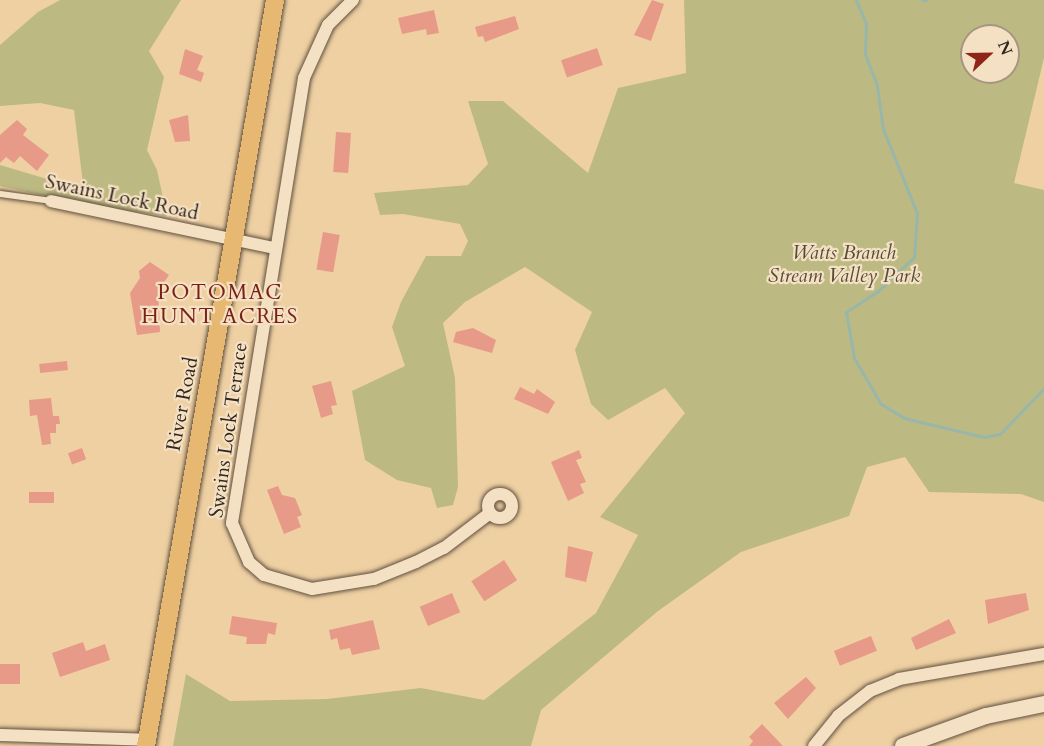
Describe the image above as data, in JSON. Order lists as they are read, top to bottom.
{
  "streets": {
    "main road": ["River Road"],
    "street": ["Swains Lock Road", "Swains Lock Terrace"]
  },
  "crossings": [
    ["Swains Lock Road", "River Road"]
  ],
  "districts": ["POTOMAC HUNT ACRES"],
  "parks": ["Watts Branch Stream Valley Park"],
  "north": "right"
}
